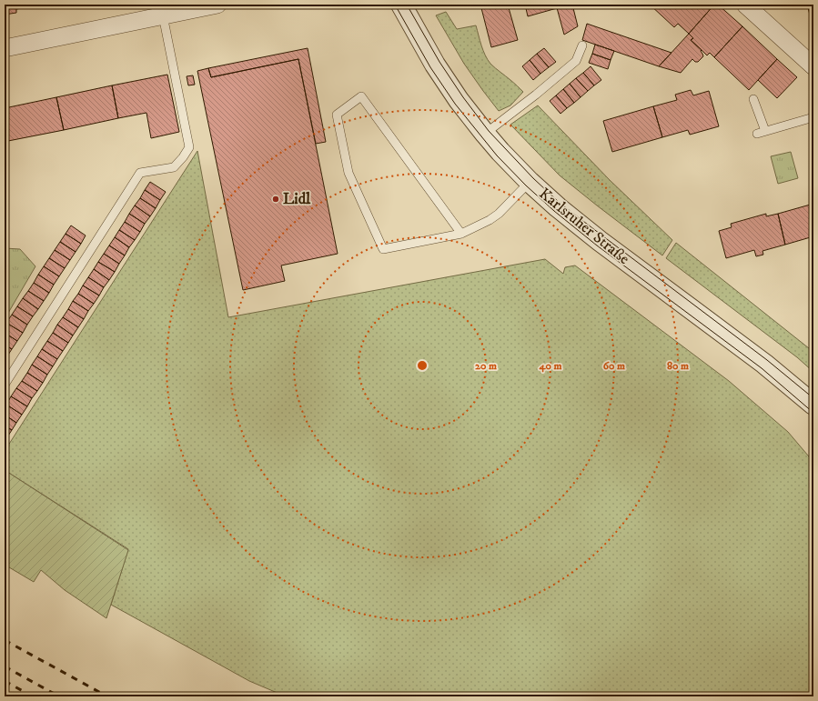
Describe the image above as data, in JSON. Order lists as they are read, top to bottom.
{
  "streets": {
    "street": ["Karlsruher Straße"]
  },
  "places": ["Lidl"],
  "rings": [
    "20 m",
    "40 m",
    "60 m",
    "80 m"
  ]
}
